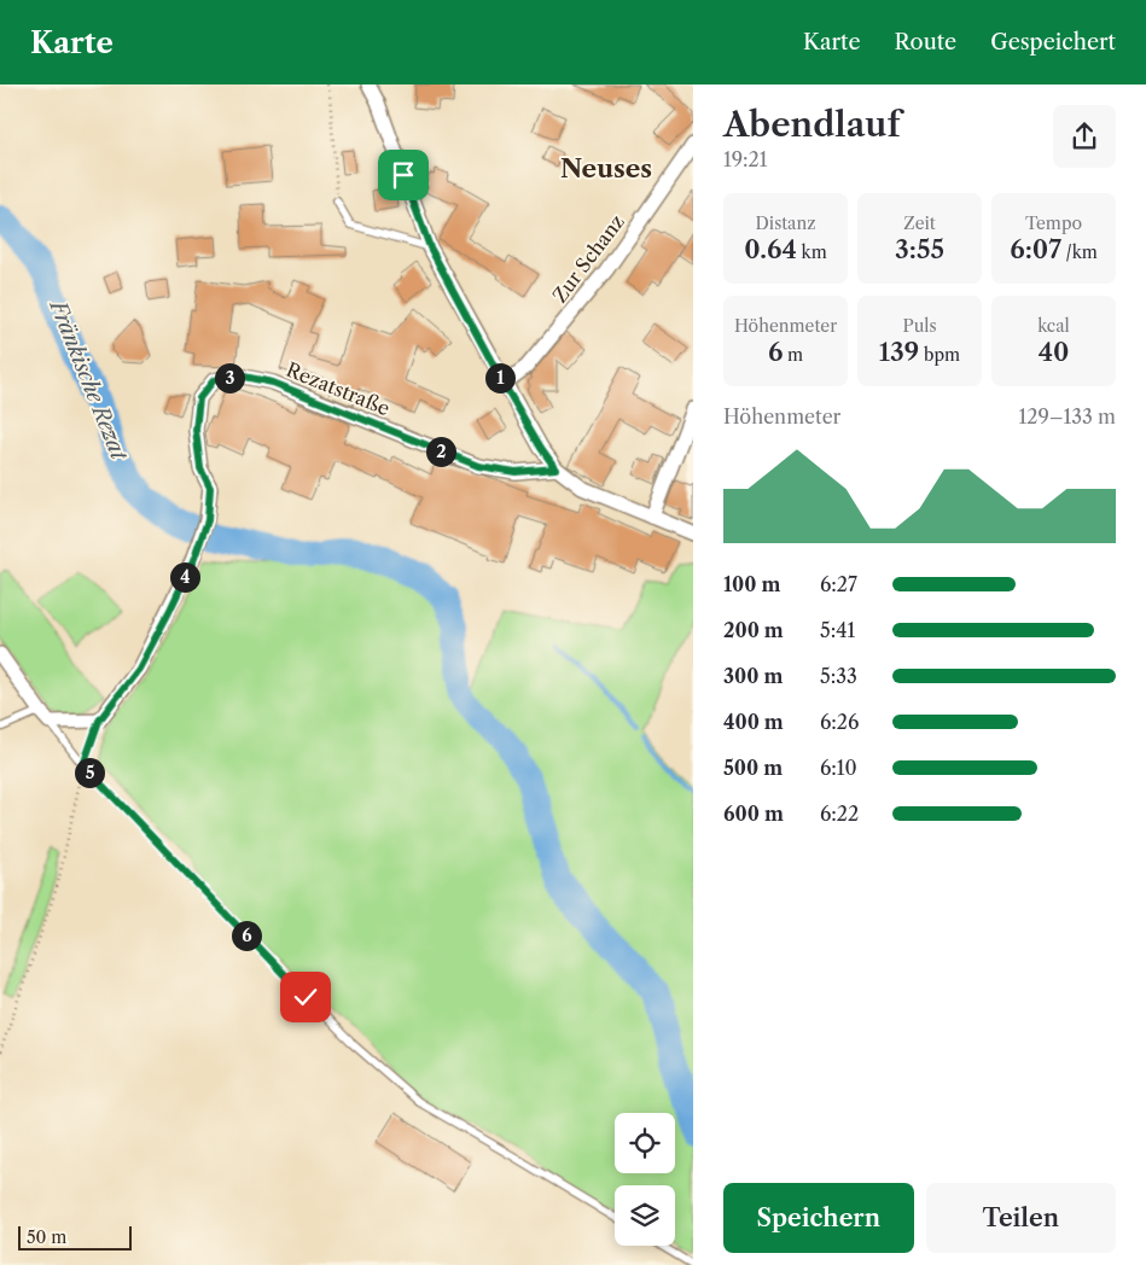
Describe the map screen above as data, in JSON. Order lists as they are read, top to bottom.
{
  "streets": {
    "street": ["Zur Schanz", "Rezatstraße"]
  },
  "districts": ["Neuses"],
  "water": ["Fränkische Rezat"],
  "scale_bar": "50 m",
  "page": {
    "header": "Karte",
    "nav": ["Karte", "Route", "Gespeichert"],
    "heading": ["Abendlauf", "19:21"],
    "stats": [
      ["Distanz", "0.64 km"],
      ["Zeit", "3:55"],
      ["Tempo", "6:07 /km"],
      ["Höhenmeter", "6 m"],
      ["Puls", "139 bpm"],
      ["kcal", "40"]
    ],
    "pins": [
      "1",
      "3",
      "2",
      "4",
      "5",
      "6"
    ],
    "chart": ["Höhenmeter", "129–133 m"],
    "list": [
      {
        "name": "100 m",
        "note": "6:27"
      },
      {
        "name": "200 m",
        "note": "5:41"
      },
      {
        "name": "300 m",
        "note": "5:33"
      },
      {
        "name": "400 m",
        "note": "6:26"
      },
      {
        "name": "500 m",
        "note": "6:10"
      },
      {
        "name": "600 m",
        "note": "6:22"
      }
    ],
    "buttons": ["Speichern", "Teilen"],
    "scale": "50 m"
  }
}
